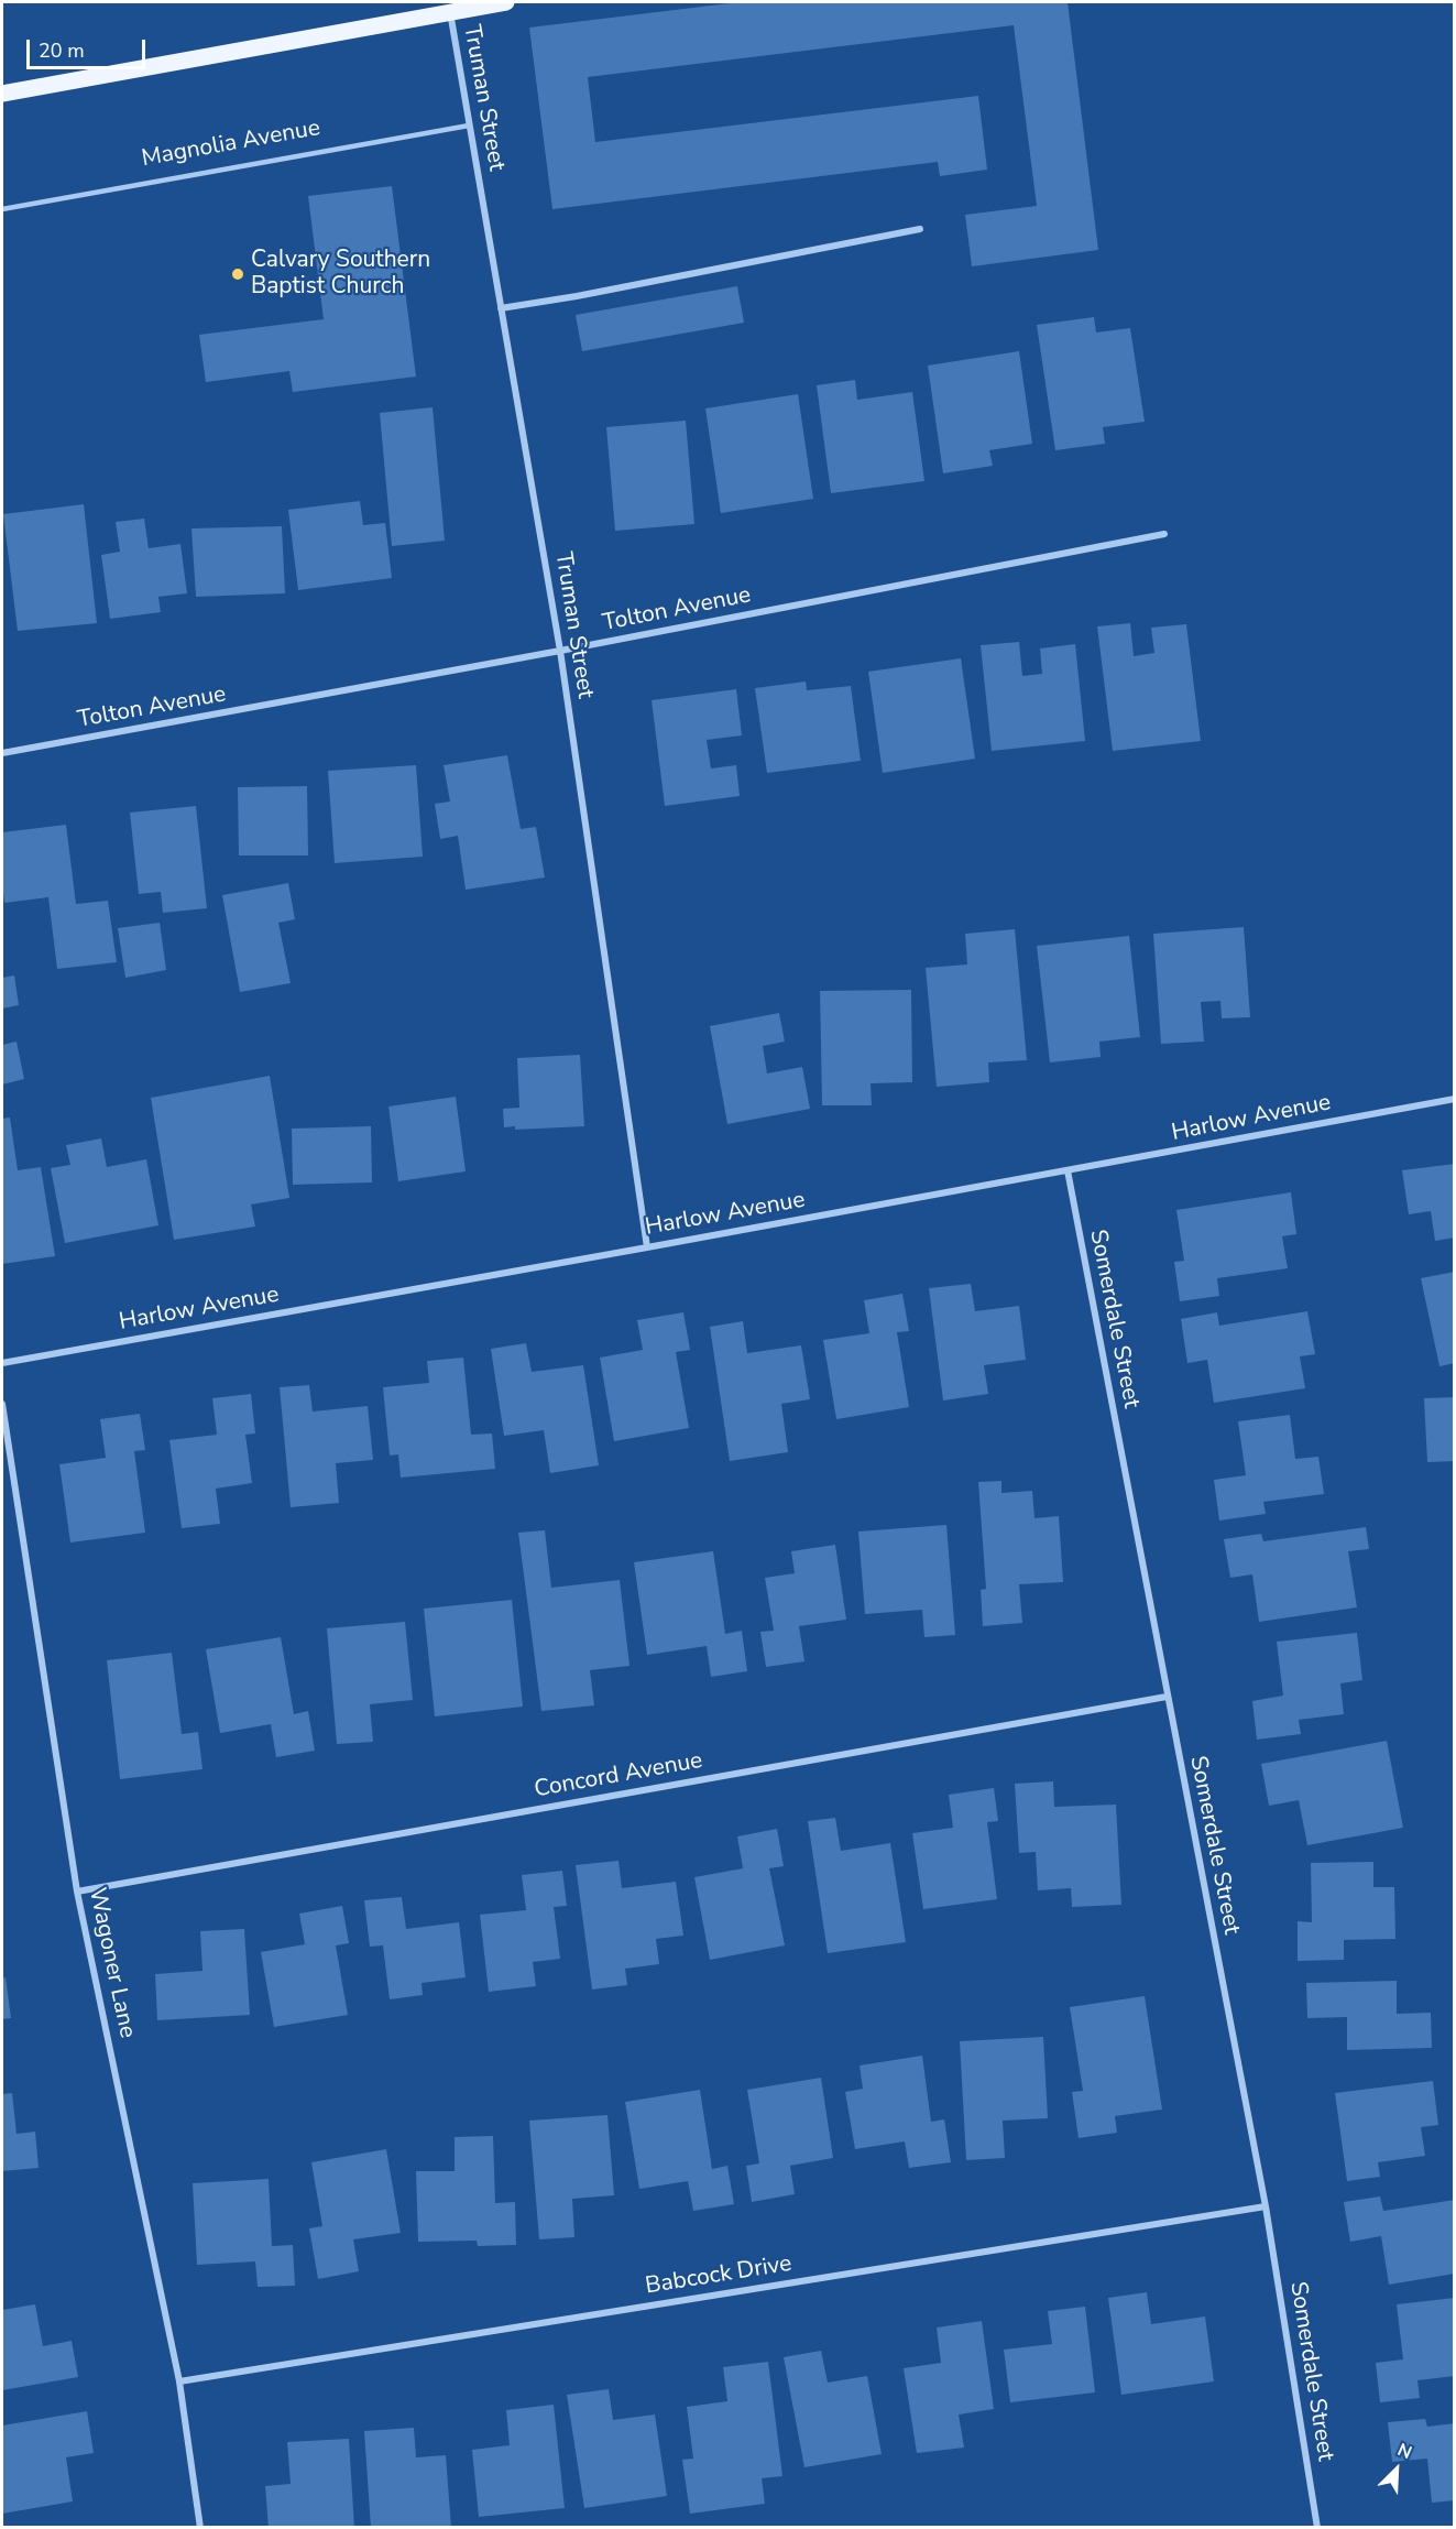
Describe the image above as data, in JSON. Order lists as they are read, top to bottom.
{
  "streets": {
    "street": [
      "Truman Street",
      "Tolton Avenue",
      "Harlow Avenue",
      "Somerdale Street",
      "Concord Avenue",
      "Wagoner Lane",
      "Babcock Drive"
    ],
    "lane": ["Magnolia Avenue"]
  },
  "crossings": [
    ["Truman Street", "Magnolia Avenue"],
    ["Truman Street", "Tolton Avenue"],
    ["Truman Street", "Harlow Avenue"],
    ["Harlow Avenue", "Somerdale Street"],
    ["Somerdale Street", "Concord Avenue"],
    ["Somerdale Street", "Babcock Drive"],
    ["Concord Avenue", "Wagoner Lane"],
    ["Wagoner Lane", "Babcock Drive"]
  ],
  "places": ["Calvary Southern Baptist Church"],
  "scale_bar": "20 m",
  "north": "top right"
}
